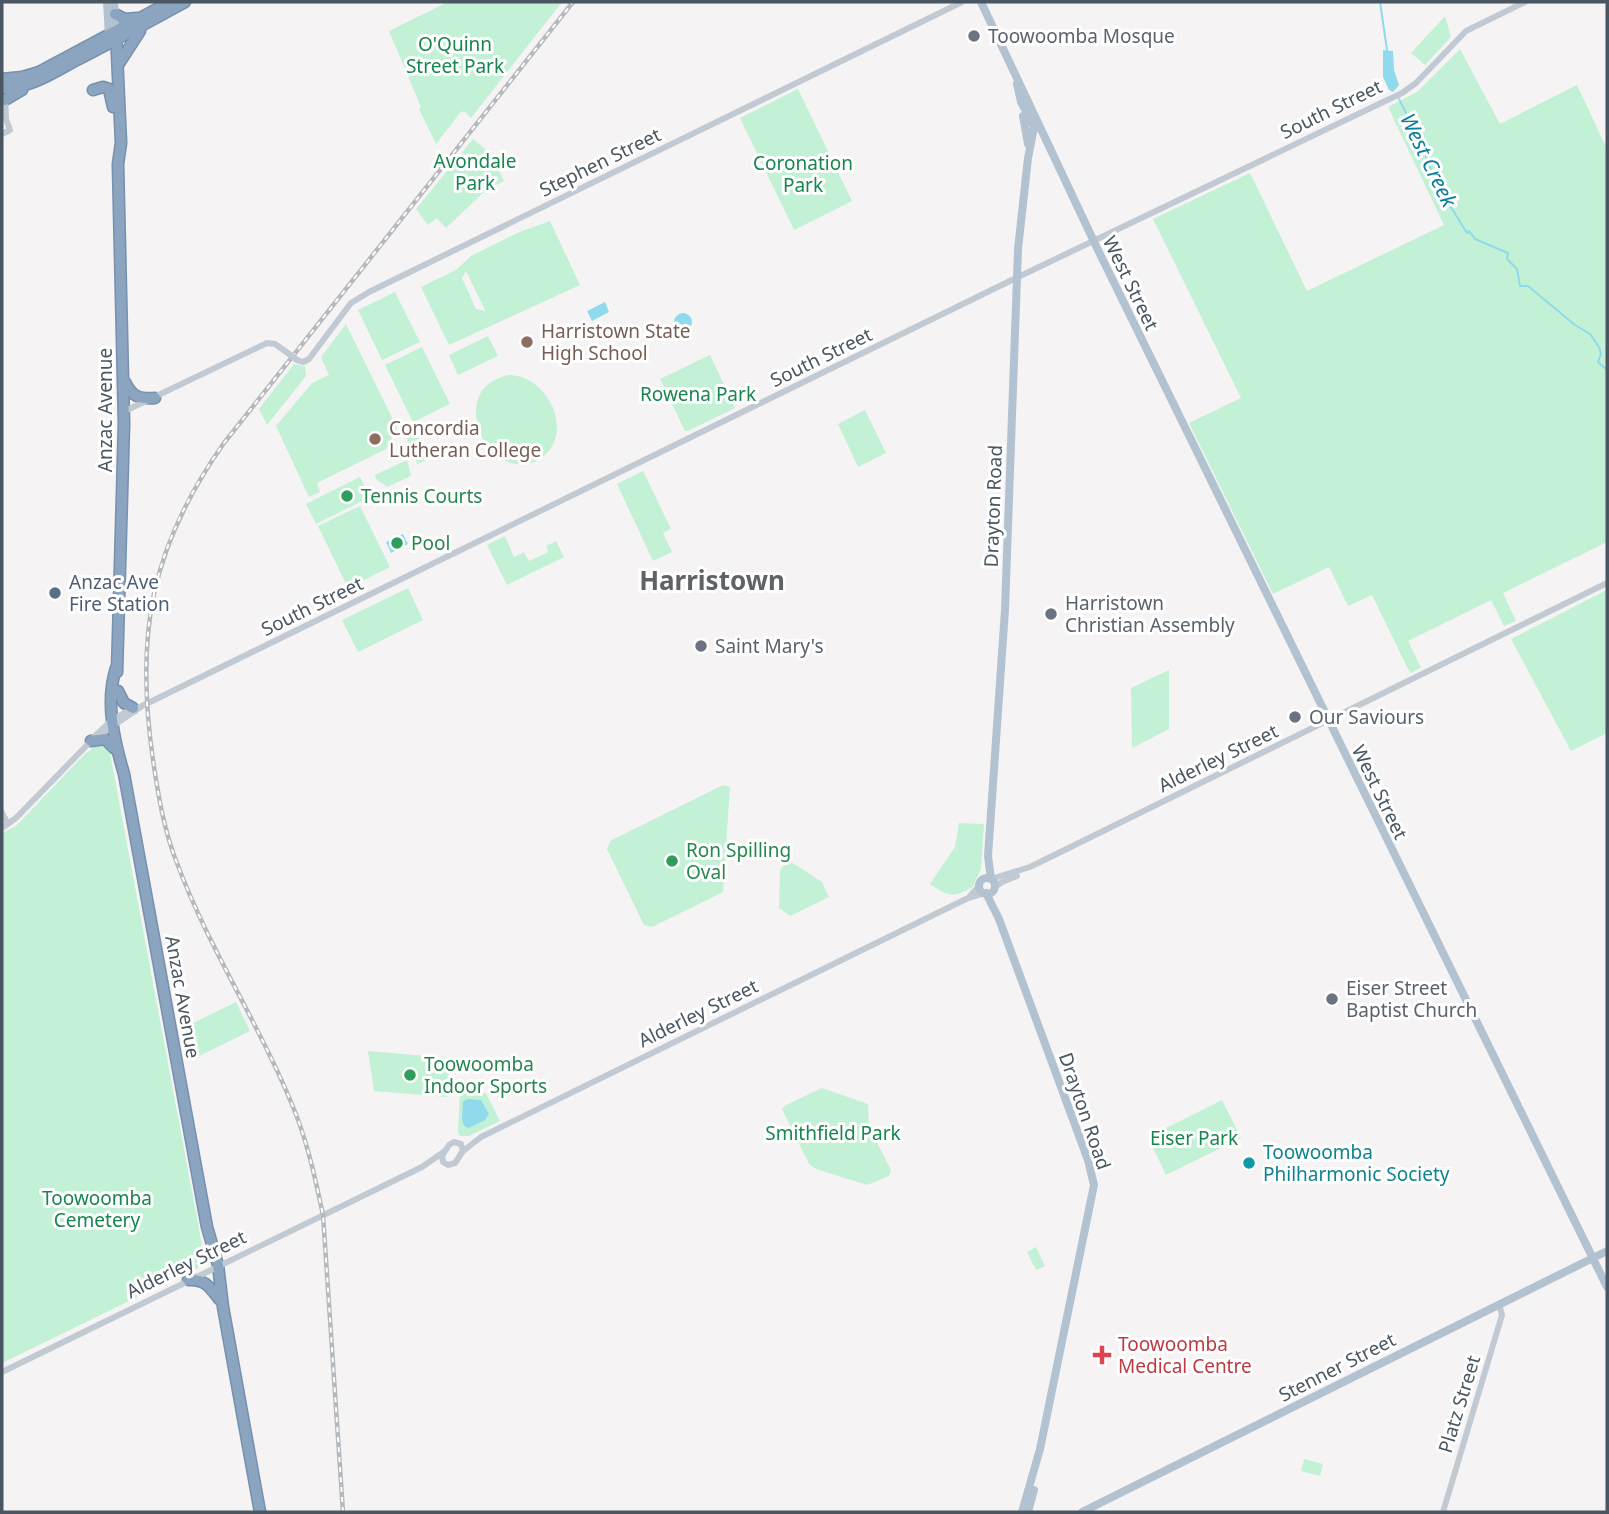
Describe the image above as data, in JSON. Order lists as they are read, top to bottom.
{
  "streets": {
    "highway": ["Anzac Avenue"],
    "main road": ["West Street", "Drayton Road", "Stenner Street"],
    "street": [
      "South Street",
      "Stephen Street",
      "Alderley Street",
      "Platz Street"
    ]
  },
  "crossings": [
    ["South Street", "West Street"],
    ["South Street", "Anzac Avenue"],
    ["South Street", "Drayton Road"],
    ["Stephen Street", "Anzac Avenue"],
    ["West Street", "Alderley Street"],
    ["West Street", "Stenner Street"],
    ["Anzac Avenue", "Alderley Street"],
    ["Drayton Road", "Alderley Street"],
    ["Stenner Street", "Platz Street"]
  ],
  "districts": ["Harristown"],
  "water": ["West Creek"],
  "parks": [
    "O'Quinn Street Park",
    "Avondale Park",
    "Coronation Park",
    "Rowena Park",
    "Smithfield Park",
    "Eiser Park",
    "Toowoomba Cemetery"
  ],
  "places": {
    "other": [
      "Toowoomba Mosque",
      "Harristown State High School",
      "Concordia Lutheran College",
      "Tennis Courts",
      "Pool",
      "Anzac Ave Fire Station",
      "Harristown Christian Assembly",
      "Saint Mary's",
      "Our Saviours",
      "Ron Spilling Oval",
      "Eiser Street Baptist Church",
      "Toowoomba Indoor Sports",
      "Toowoomba Philharmonic Society"
    ],
    "health": ["Toowoomba Medical Centre"]
  }
}
